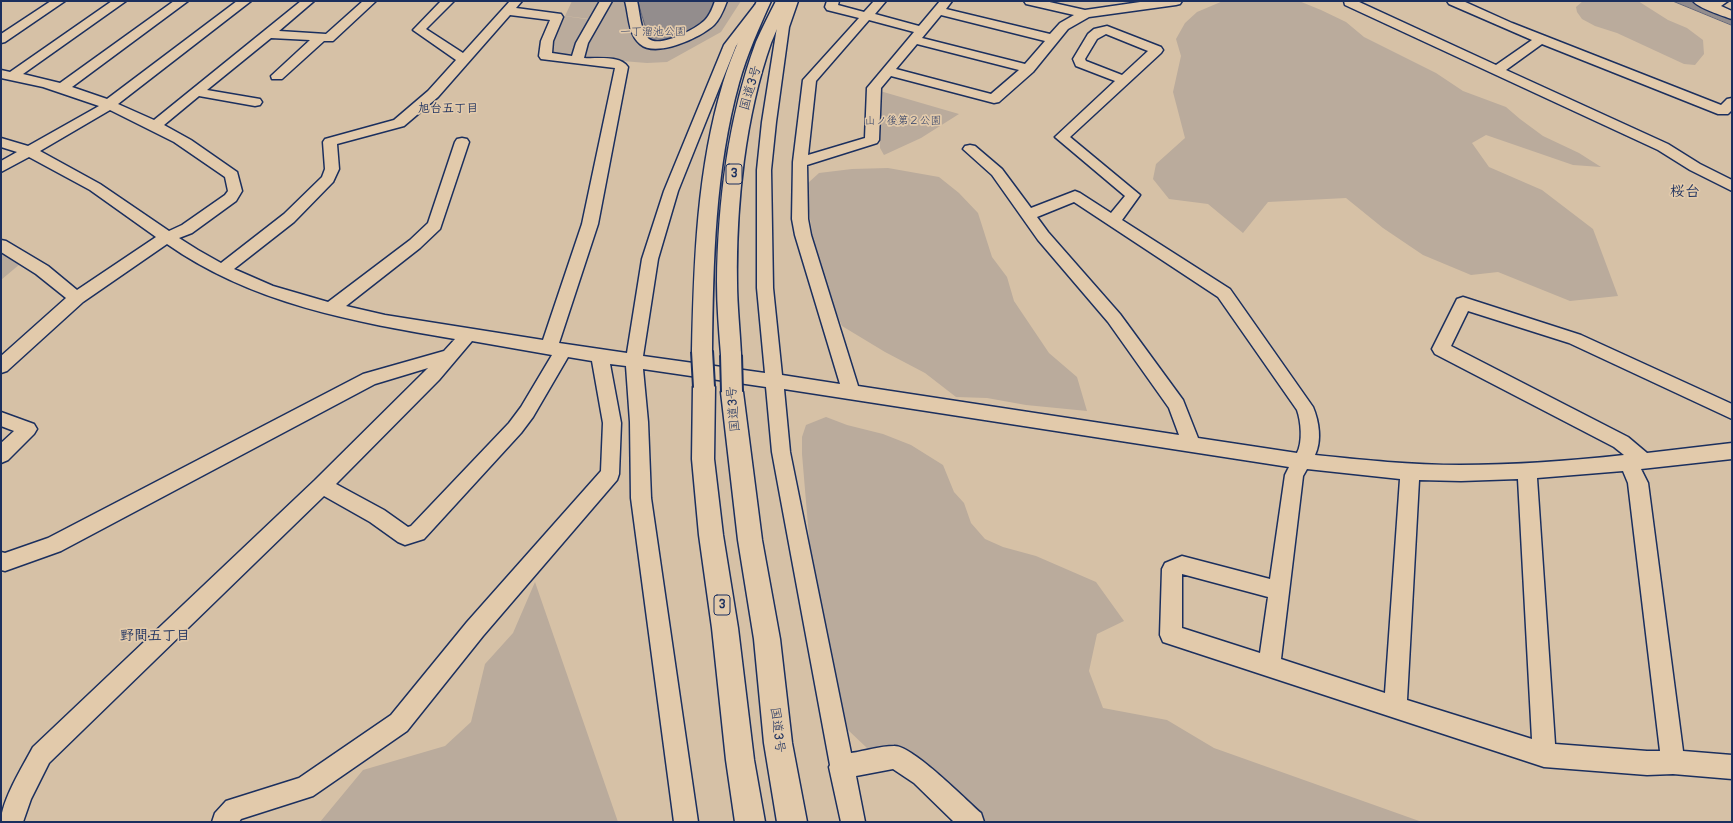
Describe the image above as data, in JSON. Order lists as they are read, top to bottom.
{
  "streets": {
    "highway": ["国道3号", "3"]
  },
  "districts": ["旭台五丁目", "桜台", "野間五丁目"],
  "parks": ["一丁溜池公園", "山ノ後第２公園"]
}
